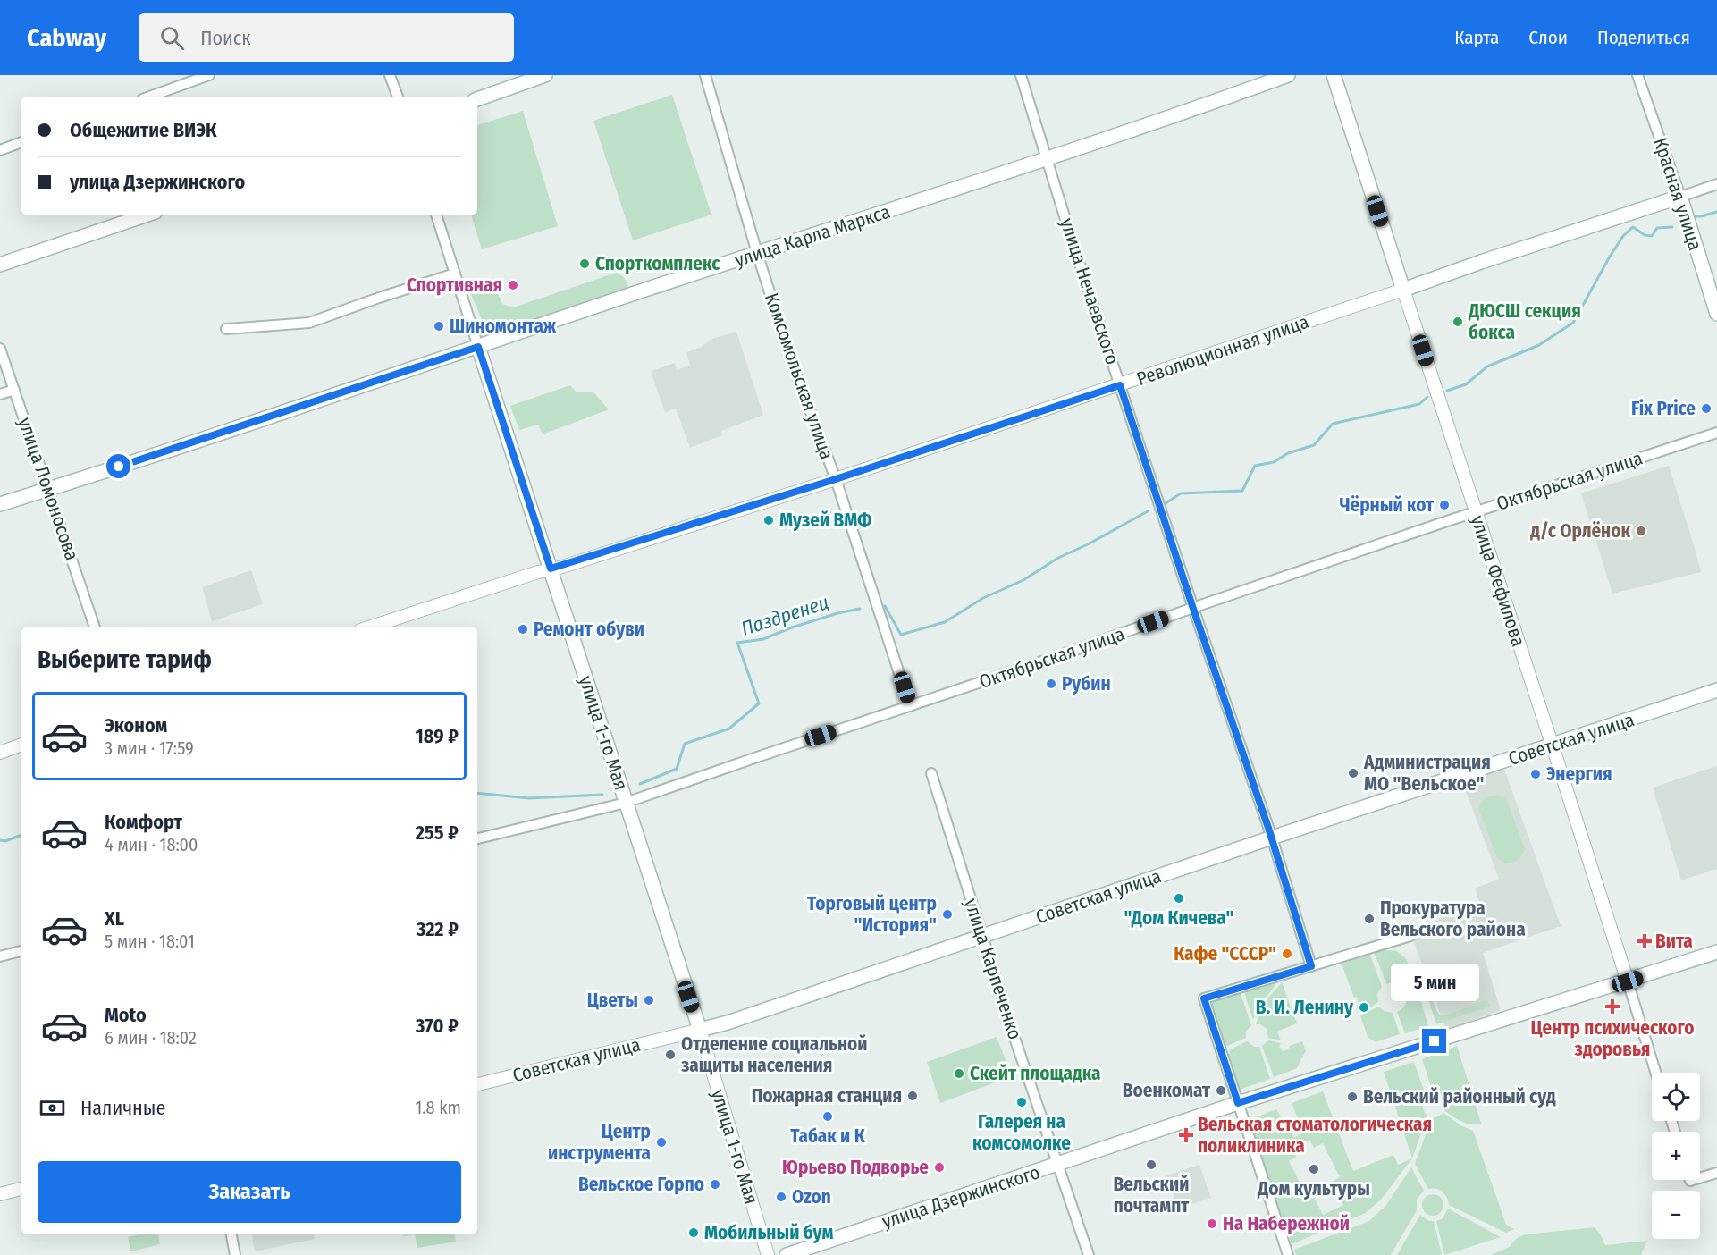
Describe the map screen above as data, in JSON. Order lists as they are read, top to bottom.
{
  "streets": {
    "main road": [
      "Красная улица",
      "улица Карла Маркса",
      "Революционная улица",
      "улица Фефилова",
      "улица 1-го Мая",
      "Советская улица",
      "улица Дзержинского"
    ],
    "street": [
      "улица Нечаевского",
      "Комсомольская улица",
      "Октябрьская улица",
      "улица Ломоносова",
      "улица Карпеченко"
    ]
  },
  "crossings": [
    ["Красная улица", "Революционная улица"],
    ["улица Карла Маркса", "улица Нечаевского"],
    ["улица Карла Маркса", "Комсомольская улица"],
    ["улица Карла Маркса", "улица Ломоносова"],
    ["улица Карла Маркса", "улица 1-го Мая"],
    ["улица Нечаевского", "Революционная улица"],
    ["улица Нечаевского", "Октябрьская улица"],
    ["улица Нечаевского", "Советская улица"],
    ["Революционная улица", "Комсомольская улица"],
    ["Революционная улица", "улица Фефилова"],
    ["Революционная улица", "улица 1-го Мая"],
    ["Комсомольская улица", "Октябрьская улица"],
    ["Октябрьская улица", "улица Фефилова"],
    ["Октябрьская улица", "улица 1-го Мая"],
    ["улица Фефилова", "Советская улица"],
    ["улица Фефилова", "улица Дзержинского"],
    ["улица 1-го Мая", "Советская улица"],
    ["Советская улица", "улица Карпеченко"],
    ["улица Карпеченко", "улица Дзержинского"]
  ],
  "water": ["Паздренец"],
  "places": {
    "other": [
      "Спорткомплекс",
      "Спортивная",
      "ДЮСШ секция бокса",
      "Шиномонтаж",
      "Fix Price",
      "Чёрный кот",
      "Музей ВМФ",
      "д/с Орлёнок",
      "Ремонт обуви",
      "Рубин",
      "Администрация МО \"Вельское\"",
      "Энергия",
      "\"Дом Кичева\"",
      "Торговый центр \"История\"",
      "Прокуратура Вельского района",
      "Кафе \"СССР\"",
      "Цветы",
      "В. И. Ленину",
      "Отделение социальной защиты населения",
      "Скейт площадка",
      "Военкомат",
      "Пожарная станция",
      "Вельский районный суд",
      "Галерея на комсомолке",
      "Табак и К",
      "Центр инструмента",
      "Вельский почтампт",
      "Юрьево Подворье",
      "Дом культуры",
      "Вельское Горпо",
      "Ozon",
      "На Набережной",
      "Мобильный бум"
    ],
    "health": ["Вита", "Центр психического здоровья", "Вельская стоматологическая поликлиника"]
  },
  "page": {
    "header": "Cabway",
    "search": "Поиск",
    "nav": ["Карта", "Слои", "Поделиться"],
    "banner": ["Общежитие ВИЭК", "улица Дзержинского"],
    "heading": "Выберите тариф",
    "list": [
      {
        "name": "Эконом",
        "note": "3 мин · 17:59",
        "value": "189 ₽"
      },
      {
        "name": "Комфорт",
        "note": "4 мин · 18:00",
        "value": "255 ₽"
      },
      {
        "name": "XL",
        "note": "5 мин · 18:01",
        "value": "322 ₽"
      },
      {
        "name": "Moto",
        "note": "6 мин · 18:02",
        "value": "370 ₽"
      }
    ],
    "bubble": "5 мин",
    "map_buttons": ["+", "−"],
    "pay": ["Наличные", "1.8 km"],
    "buttons": "Заказать"
  }
}
